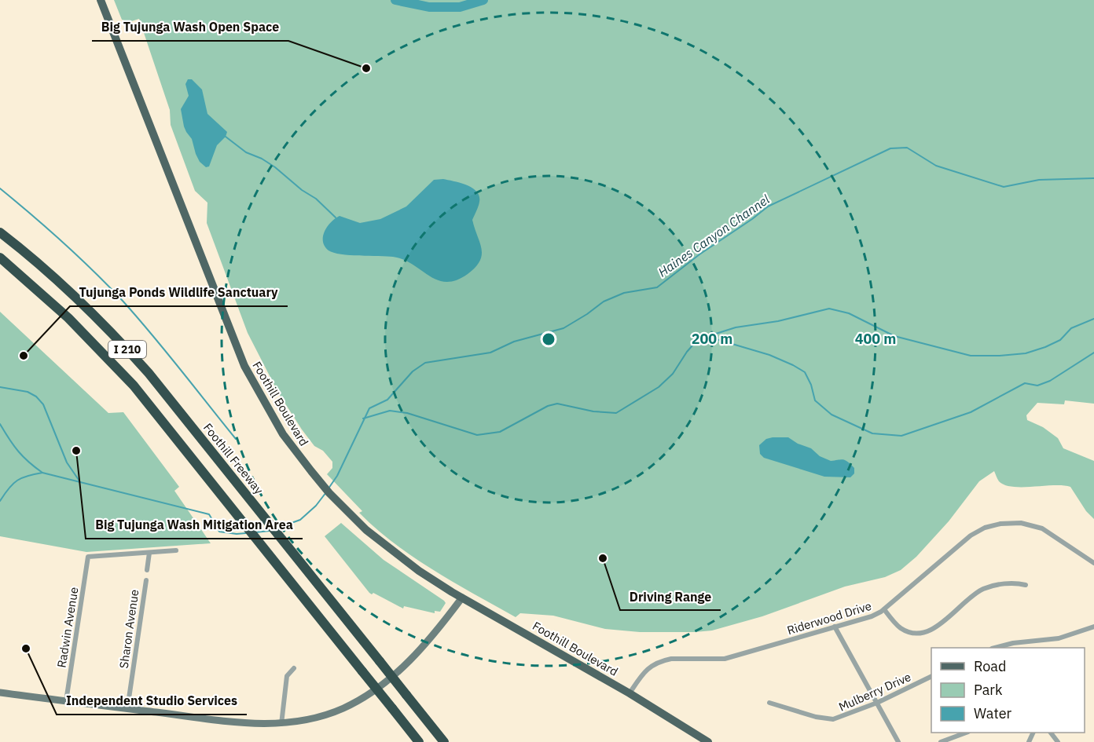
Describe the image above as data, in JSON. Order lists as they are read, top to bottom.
{
  "streets": {
    "highway": ["I 210", "Foothill Freeway"],
    "main road": ["Foothill Boulevard"],
    "street": [
      "Riderwood Drive",
      "Radwin Avenue",
      "Sharon Avenue",
      "Mulberry Drive"
    ]
  },
  "crossings": [
    ["Foothill Boulevard", "Riderwood Drive"]
  ],
  "water": ["Haines Canyon Channel"],
  "places": [
    "Big Tujunga Wash Open Space",
    "Tujunga Ponds Wildlife Sanctuary",
    "Big Tujunga Wash Mitigation Area",
    "Driving Range",
    "Independent Studio Services"
  ],
  "legend": ["Road", "Park", "Water"],
  "rings": ["200 m", "400 m"]
}
